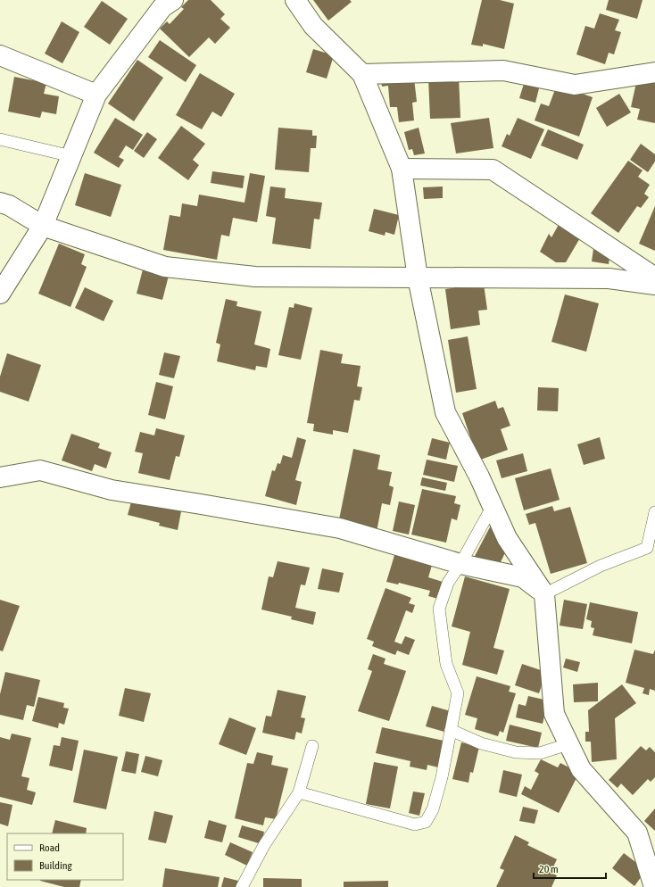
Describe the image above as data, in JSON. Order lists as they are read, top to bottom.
{
  "legend": ["Road", "Building"],
  "scale_bar": "20 m"
}
